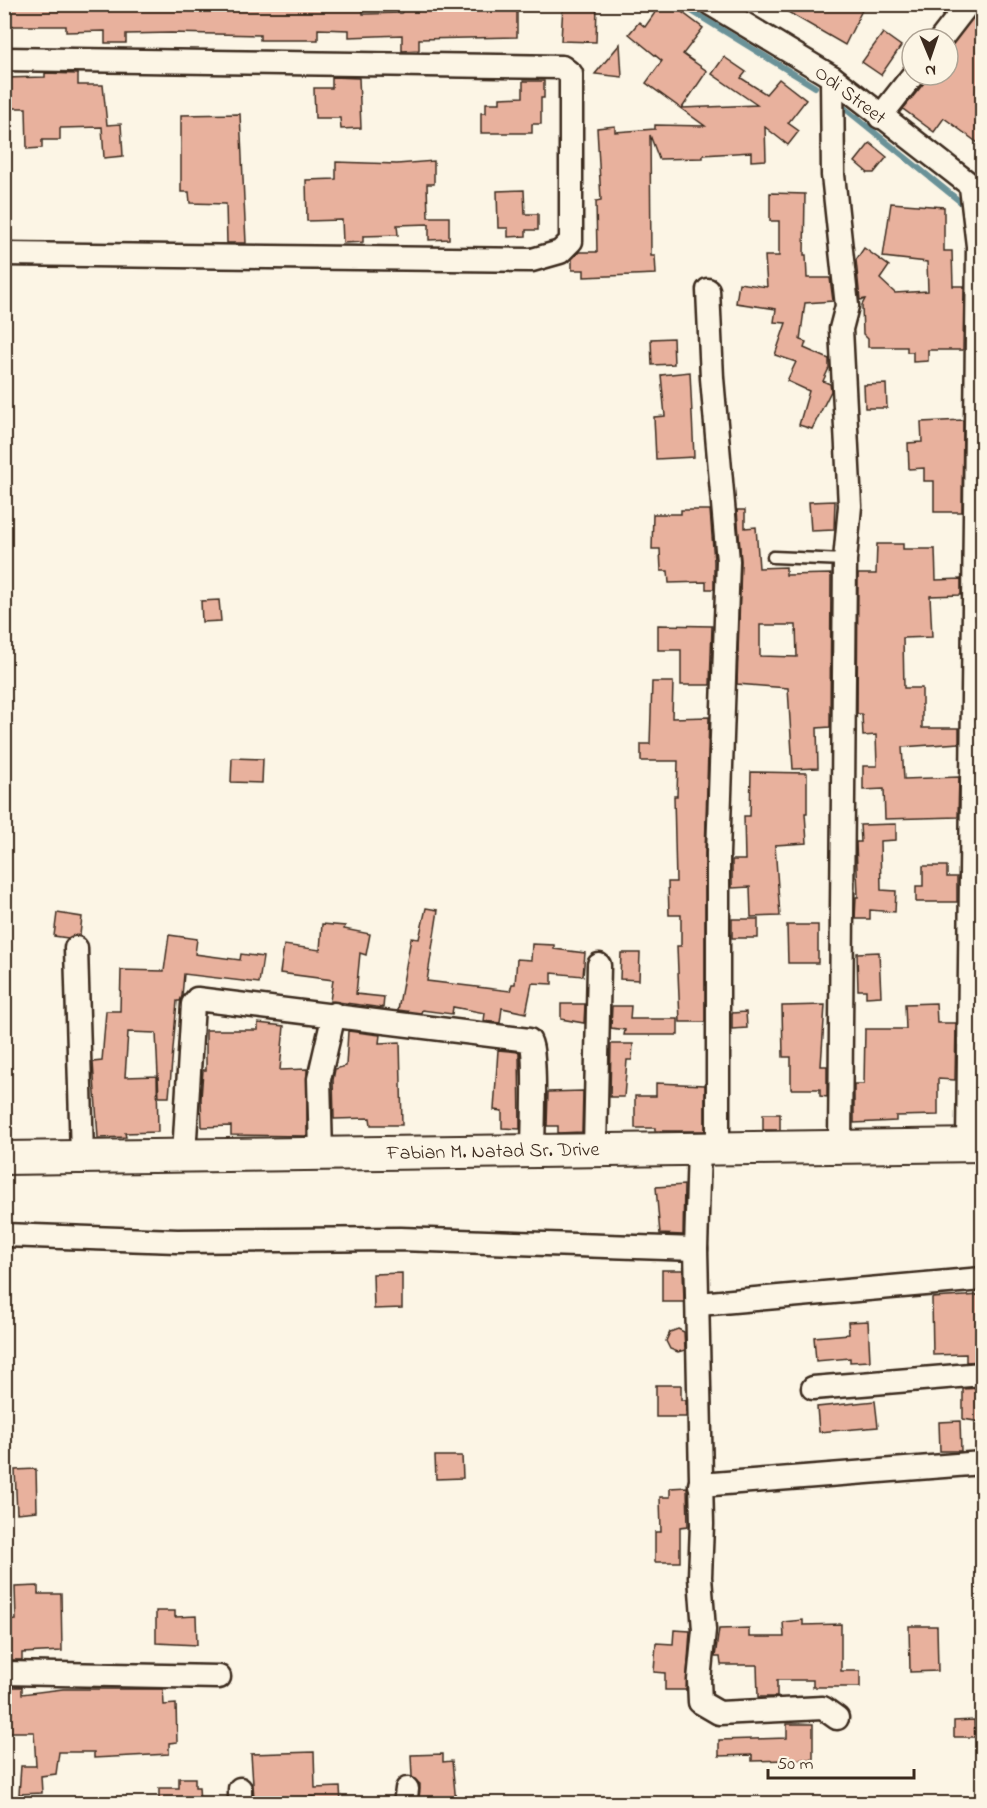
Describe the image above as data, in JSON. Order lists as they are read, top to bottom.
{
  "streets": {
    "street": ["Odi Street", "Fabian M. Natad Sr. Drive"]
  },
  "scale_bar": "50 m",
  "north": "bottom"
}
